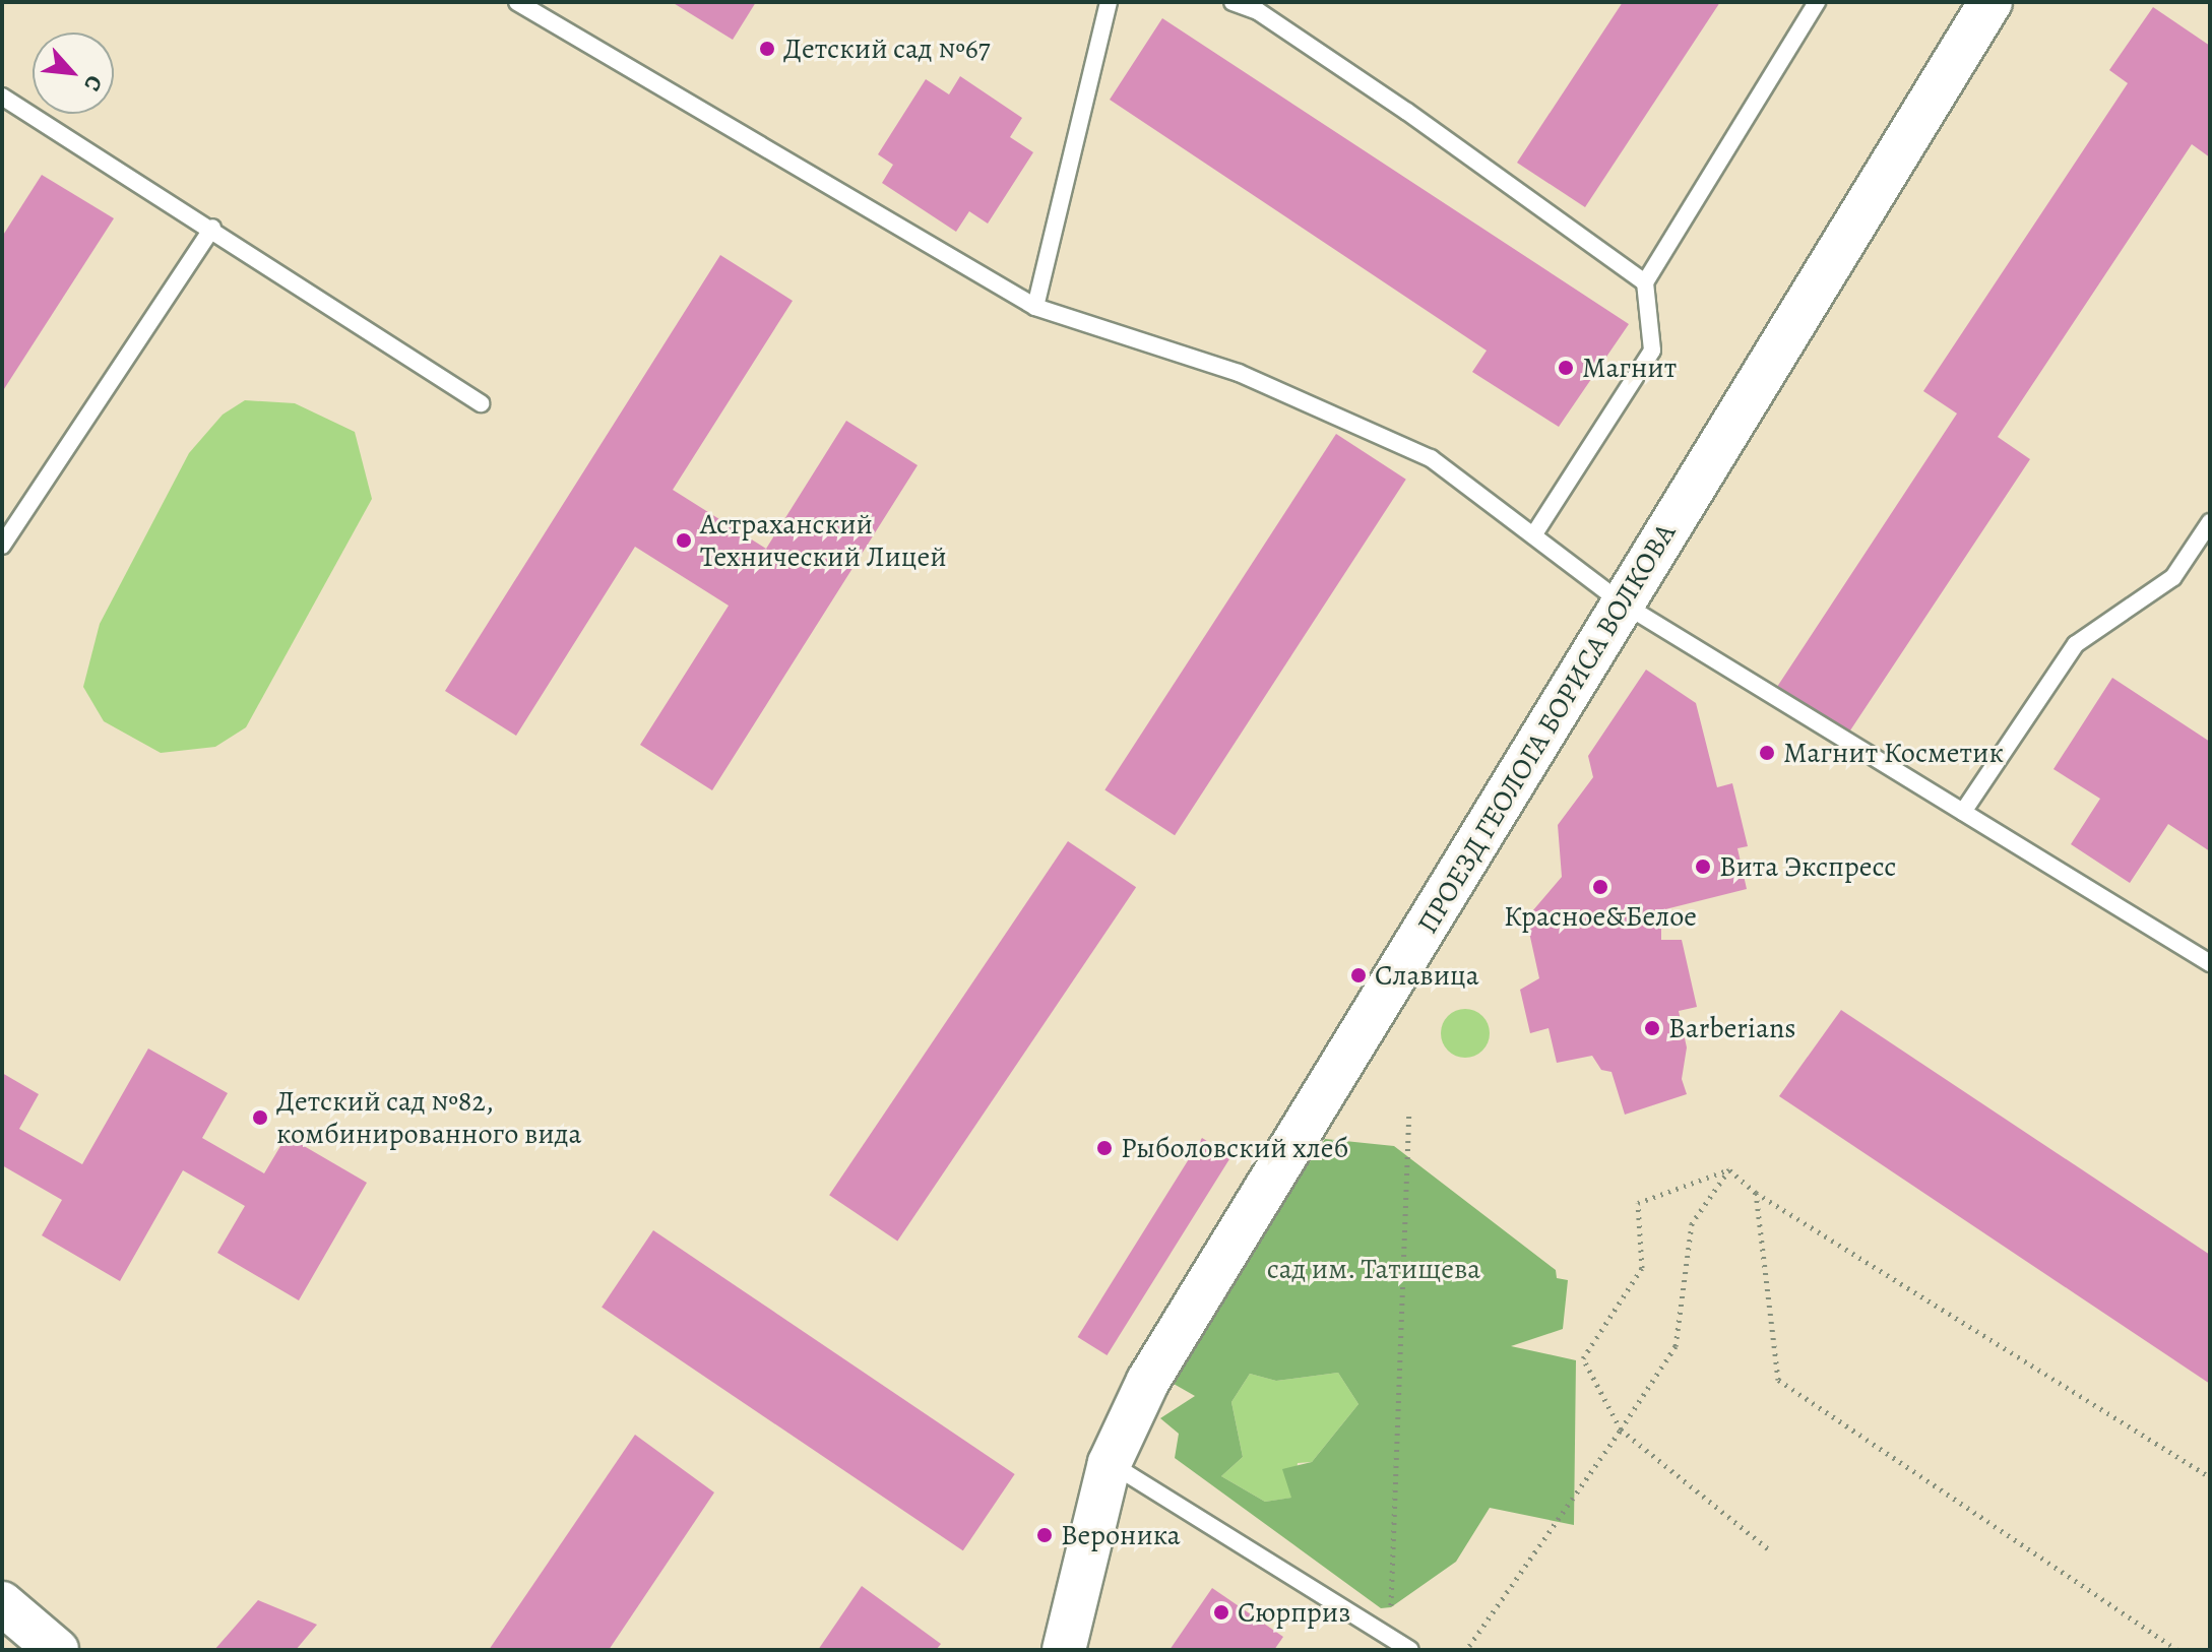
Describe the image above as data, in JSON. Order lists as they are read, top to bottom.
{
  "streets": {
    "street": ["ПРОЕЗД ГЕОЛОГА БОРИСА ВОЛКОВА"]
  },
  "parks": ["сад им. Татищева"],
  "places": [
    "Детский сад №67",
    "Магнит",
    "Астраханский Технический Лицей",
    "Магнит Косметик",
    "Вита Экспресс",
    "Красное&Белое",
    "Славица",
    "Barberians",
    "Детский сад №82, комбинированного вида",
    "Рыболовский хлеб",
    "Вероника",
    "Сюрприз"
  ],
  "north": "bottom right"
}
